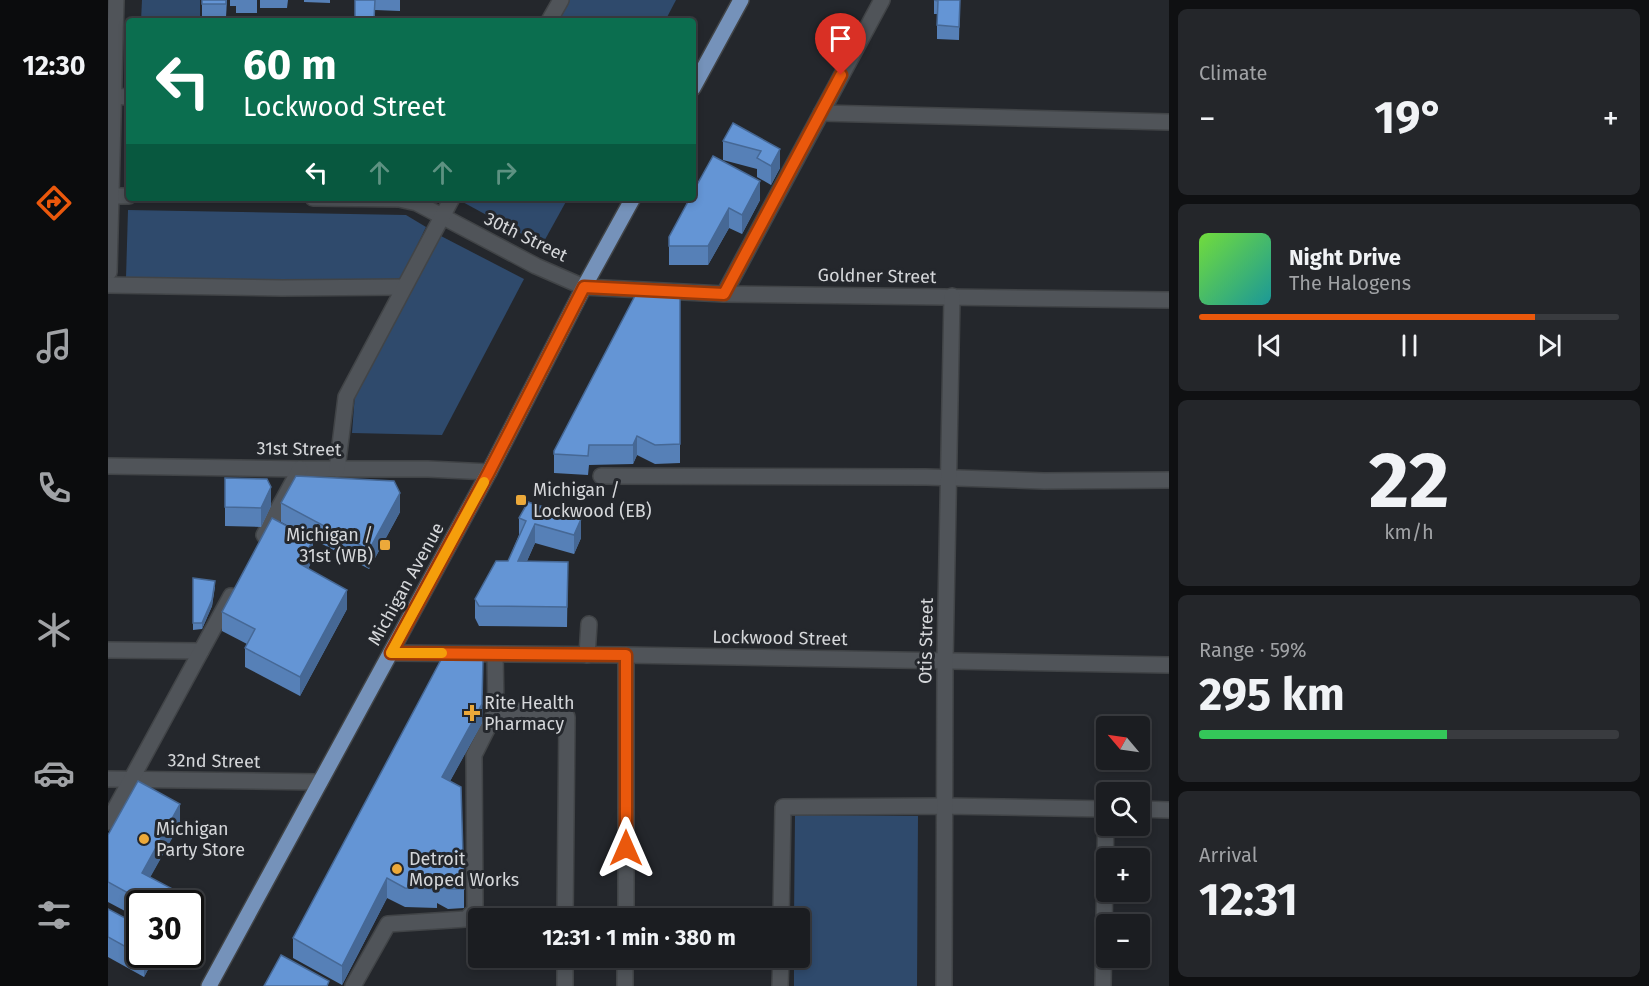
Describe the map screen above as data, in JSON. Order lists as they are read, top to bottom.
{
  "streets": {
    "main road": ["Michigan Avenue"],
    "street": [
      "30th Street",
      "Goldner Street",
      "31st Street",
      "Lockwood Street",
      "Otis Street",
      "32nd Street"
    ]
  },
  "crossings": [
    ["30th Street", "Goldner Street"],
    ["30th Street", "Michigan Avenue"],
    ["Goldner Street", "Michigan Avenue"],
    ["Goldner Street", "Otis Street"],
    ["31st Street", "Michigan Avenue"],
    ["Michigan Avenue", "Lockwood Street"],
    ["Michigan Avenue", "32nd Street"],
    ["Lockwood Street", "Otis Street"]
  ],
  "places": {
    "transit": ["Michigan / Lockwood (EB)", "Michigan / 31st (WB)"],
    "health": ["Rite Health Pharmacy"],
    "other": ["Michigan Party Store", "Detroit Moped Works"]
  },
  "north": "top left",
  "page": {
    "tabs": "12:30",
    "tile": [
      "Climate",
      ["22", "km/h"],
      ["Range · 59%", "295 km"],
      ["Arrival", "12:31"]
    ],
    "turn": ["60 m", "Lockwood Street"],
    "heat": ["−", "19°", "+"],
    "song": ["Night Drive", "The Halogens"],
    "map_buttons": ["+", "−"],
    "limit": "30",
    "trip": "12:31 · 1 min · 380 m"
  }
}
